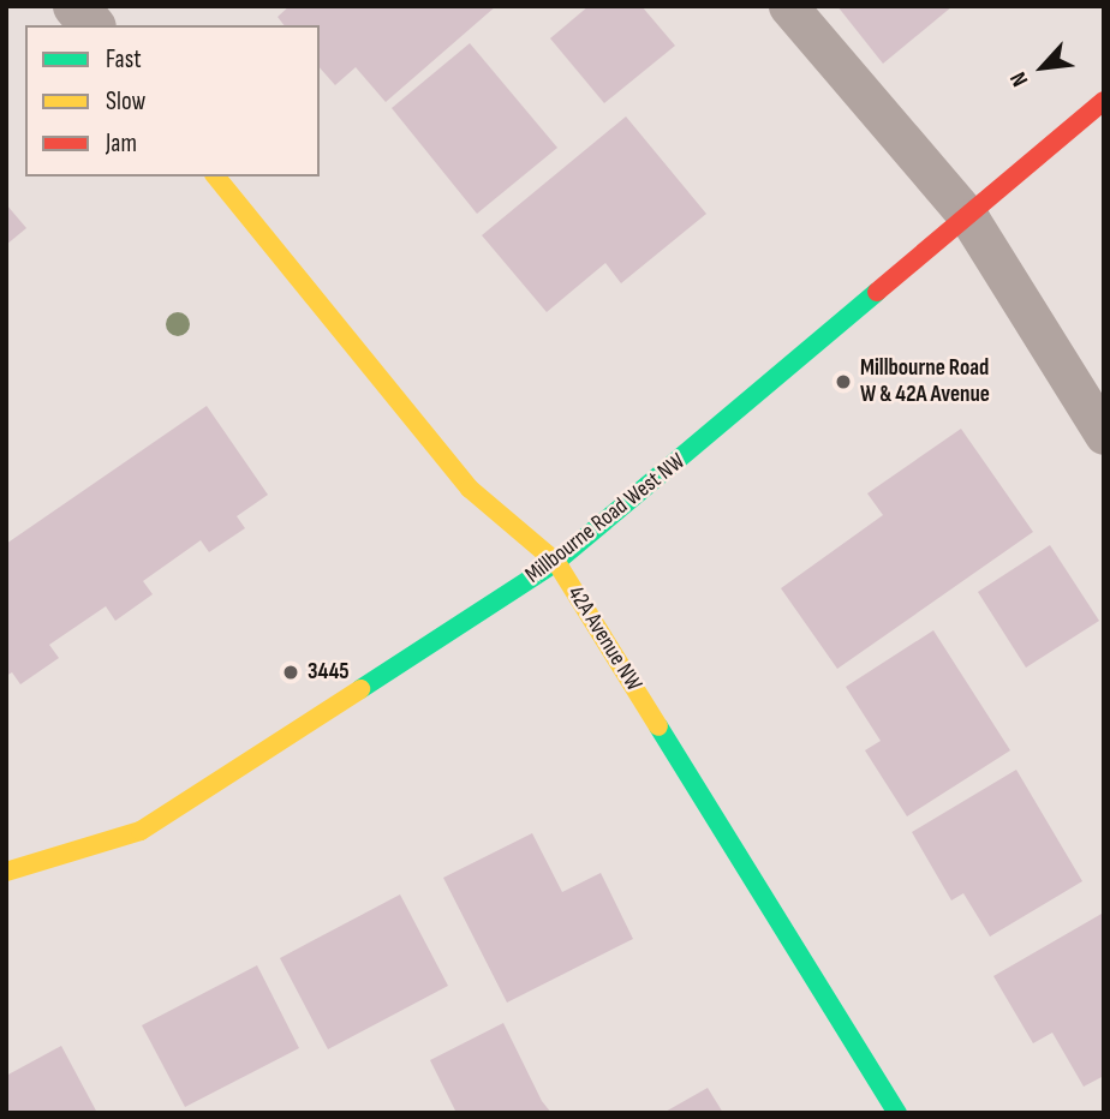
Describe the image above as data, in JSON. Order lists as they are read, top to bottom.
{
  "streets": {
    "street": ["Millbourne Road West NW", "42A Avenue NW"]
  },
  "crossings": [
    ["Millbourne Road West NW", "42A Avenue NW"]
  ],
  "places": ["Millbourne Road W & 42A Avenue", "3445"],
  "legend": ["Fast", "Slow", "Jam"],
  "north": "bottom left"
}
